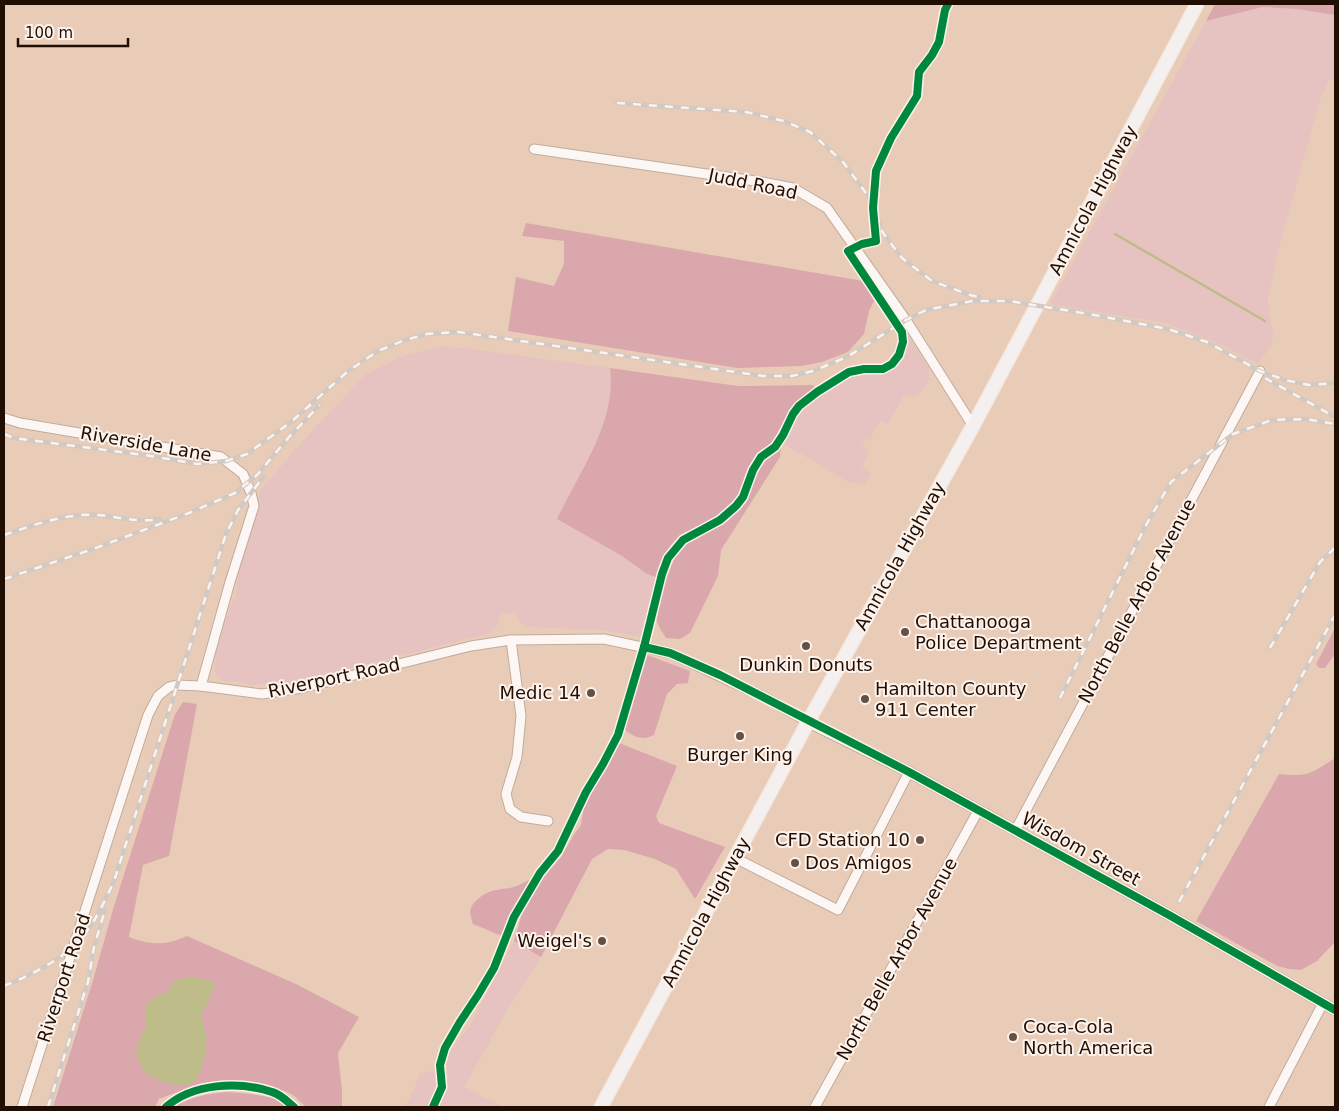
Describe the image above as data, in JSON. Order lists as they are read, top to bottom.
{
  "streets": {
    "main road": ["Amnicola Highway"],
    "street": [
      "Judd Road",
      "Riverside Lane",
      "North Belle Arbor Avenue",
      "Riverport Road",
      "Wisdom Street"
    ]
  },
  "crossings": [
    ["Judd Road", "Amnicola Highway"],
    ["Amnicola Highway", "Riverport Road"],
    ["Amnicola Highway", "Wisdom Street"],
    ["Riverside Lane", "Riverport Road"],
    ["North Belle Arbor Avenue", "Wisdom Street"],
    ["Riverport Road", "Wisdom Street"]
  ],
  "places": [
    "Chattanooga Police Department",
    "Dunkin Donuts",
    "Medic 14",
    "Hamilton County 911 Center",
    "Burger King",
    "CFD Station 10",
    "Dos Amigos",
    "Weigel's",
    "Coca-Cola North America"
  ],
  "scale_bar": "100 m"
}
